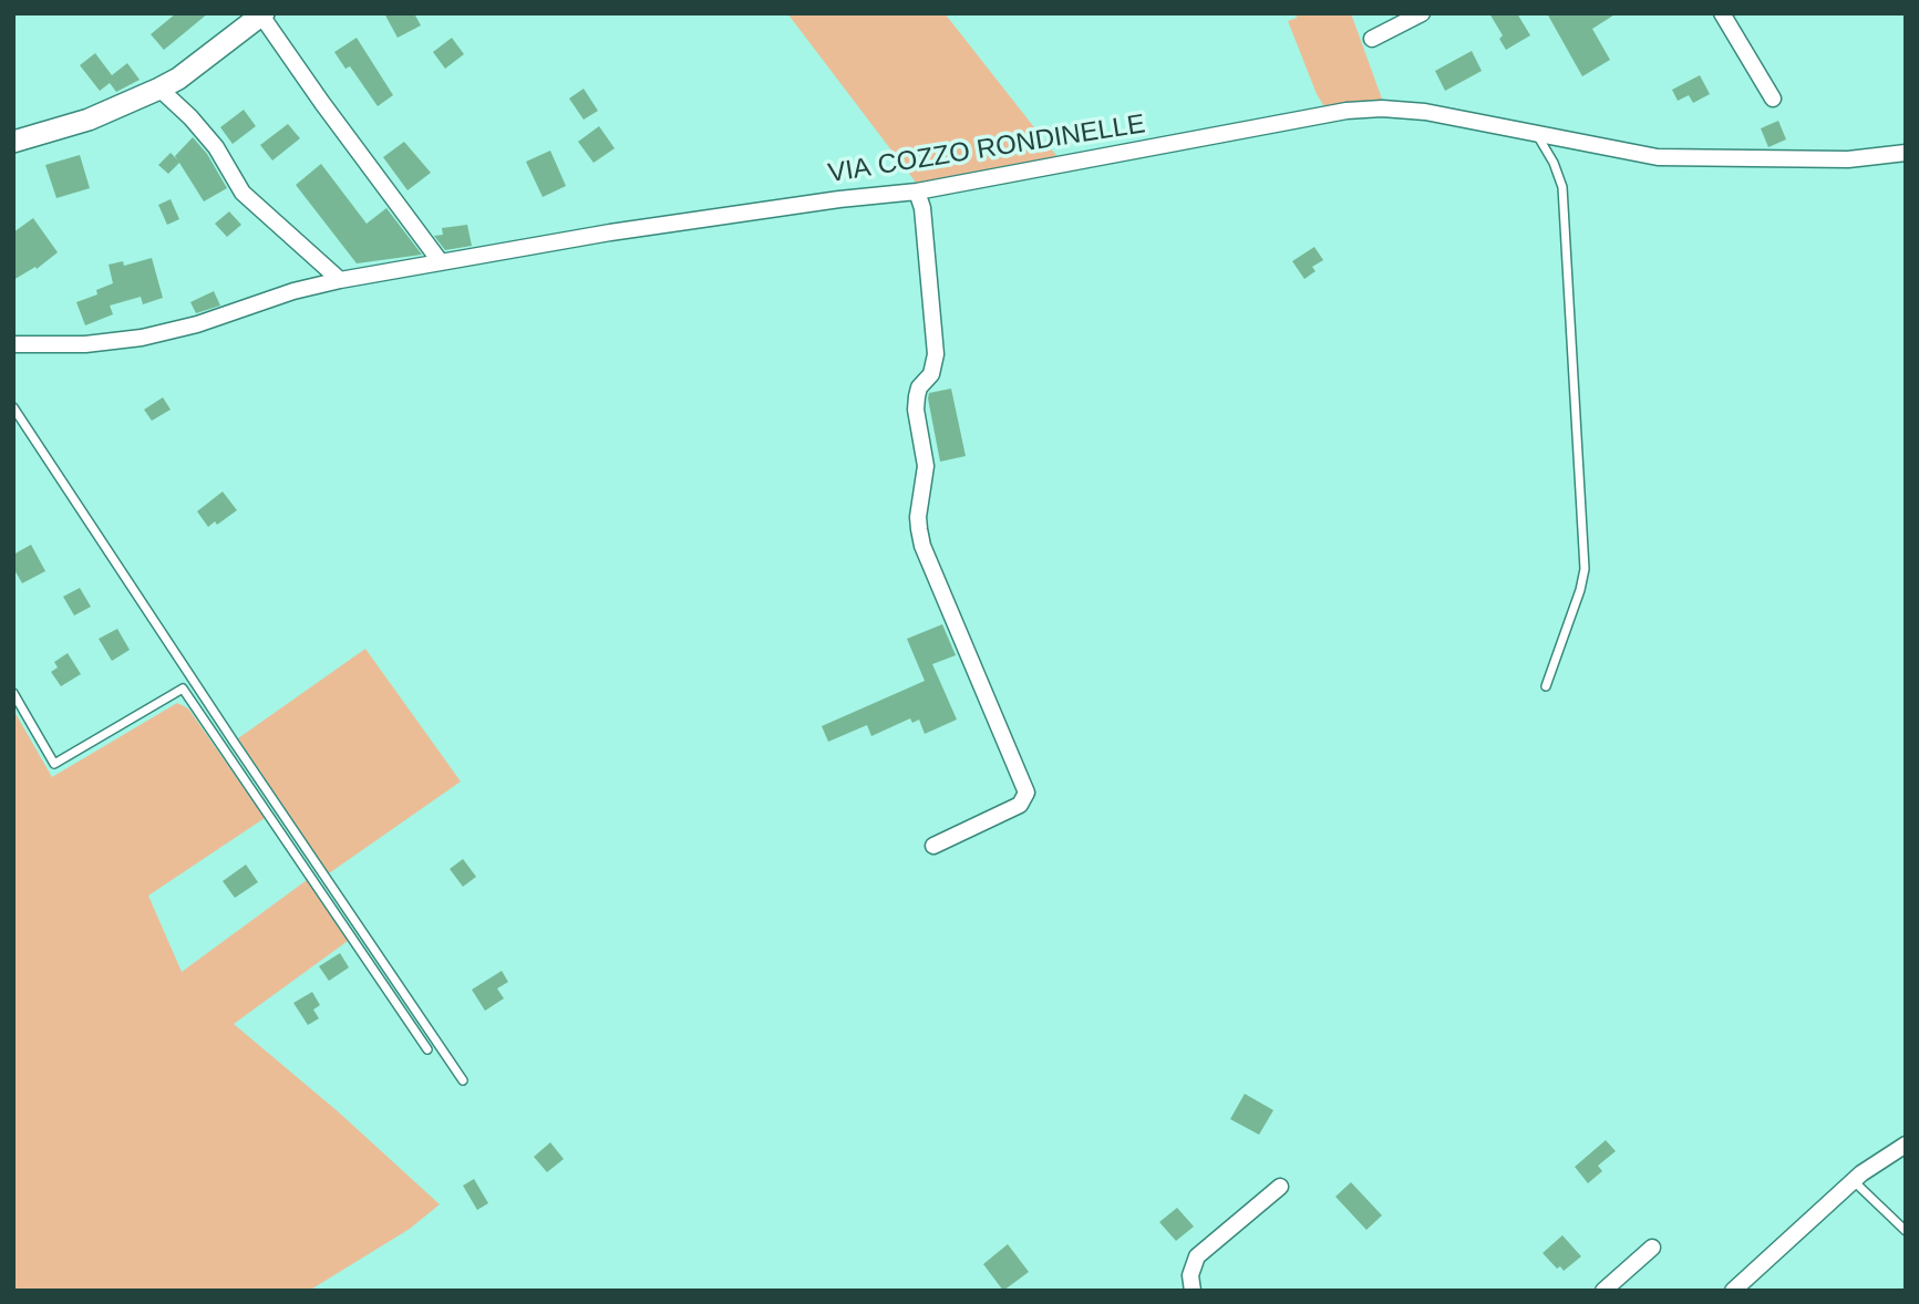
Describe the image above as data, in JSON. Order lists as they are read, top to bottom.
{
  "streets": {
    "street": ["VIA COZZO RONDINELLE"]
  }
}
